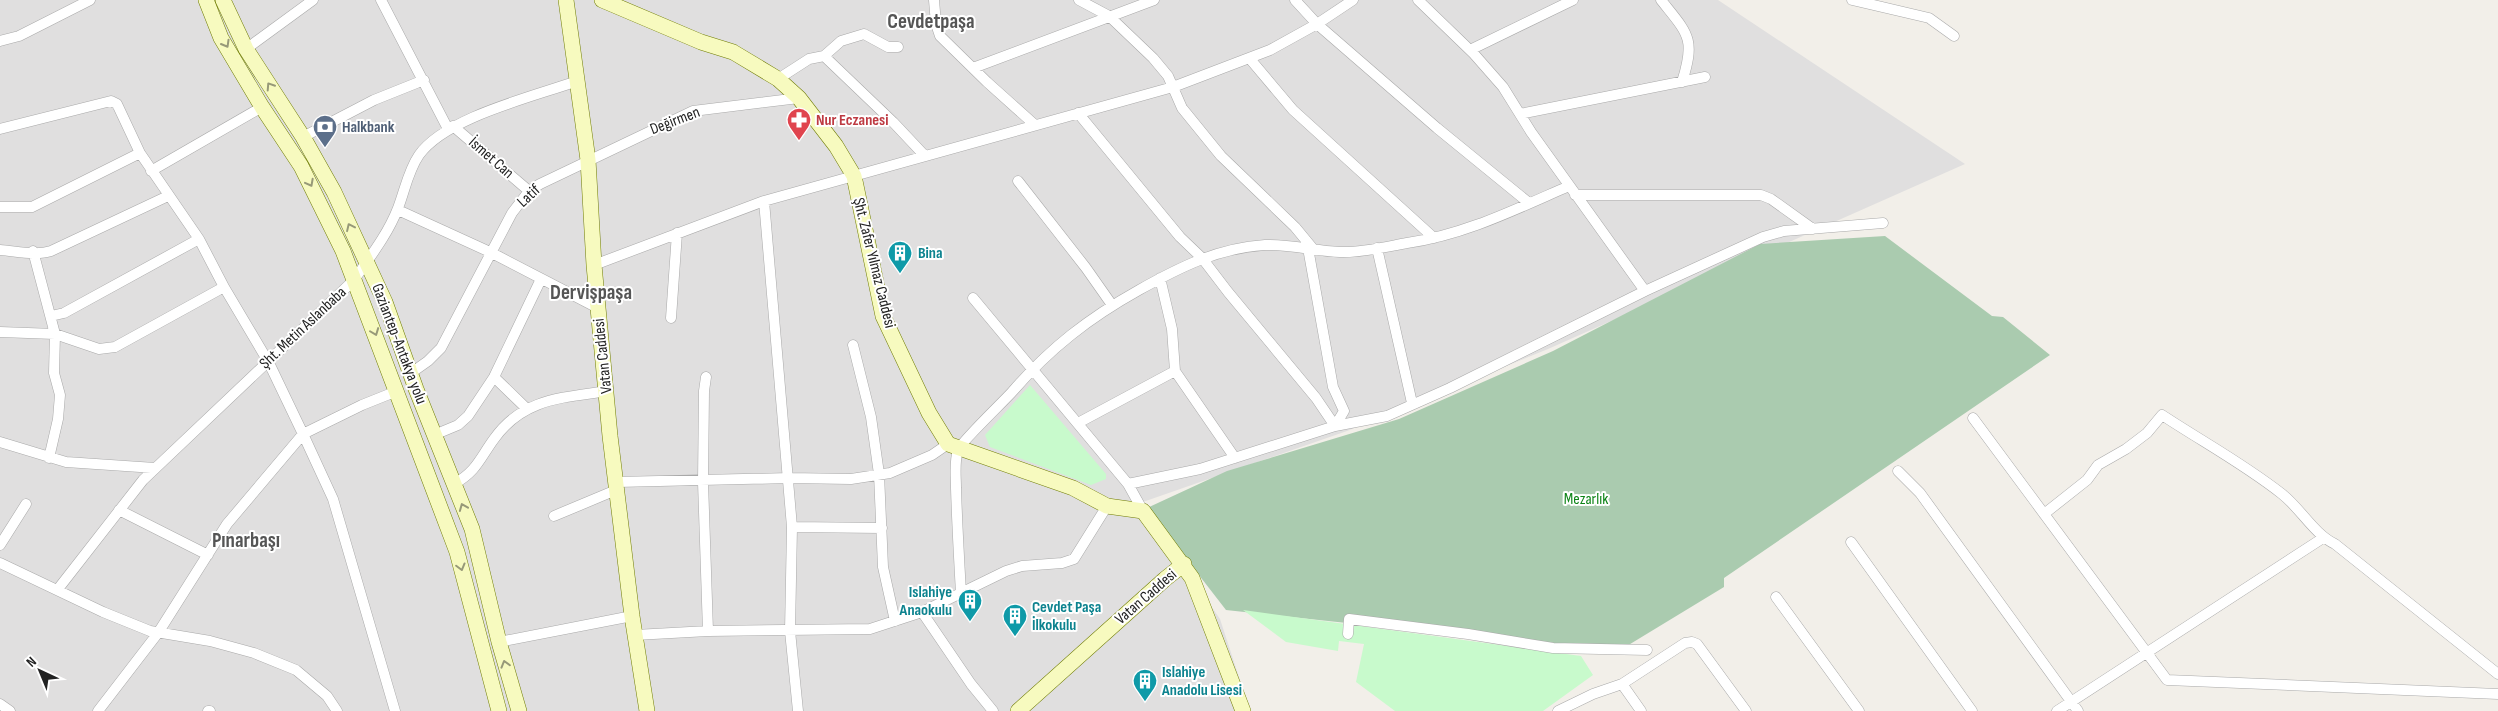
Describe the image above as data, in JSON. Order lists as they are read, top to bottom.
{
  "streets": {
    "street": [
      "Değirmen",
      "İsmet Can",
      "Latif",
      "Şht. Zafer Yılmaz Caddesi",
      "Şht. Metin Aslanbaba",
      "Gaziantep-Antakya yolu",
      "Vatan Caddesi"
    ]
  },
  "crossings": [
    ["Değirmen", "Latif"],
    ["Değirmen", "Şht. Zafer Yılmaz Caddesi"],
    ["Değirmen", "Vatan Caddesi"],
    ["İsmet Can", "Latif"],
    ["İsmet Can", "Şht. Metin Aslanbaba"],
    ["Latif", "Gaziantep-Antakya yolu"],
    ["Latif", "Vatan Caddesi"],
    ["Şht. Metin Aslanbaba", "Gaziantep-Antakya yolu"],
    ["Şht. Metin Aslanbaba", "Vatan Caddesi"]
  ],
  "districts": ["Cevdetpaşa", "Dervişpaşa", "Pınarbaşı"],
  "parks": ["Mezarlık"],
  "places": {
    "pharmacy": ["Nur Eczanesi"],
    "bank": ["Halkbank"],
    "building": [
      "Bina",
      "Islahiye Anaokulu",
      "Cevdet Paşa İlkokulu",
      "Islahiye Anadolu Lisesi"
    ]
  },
  "north": "top left"
}
